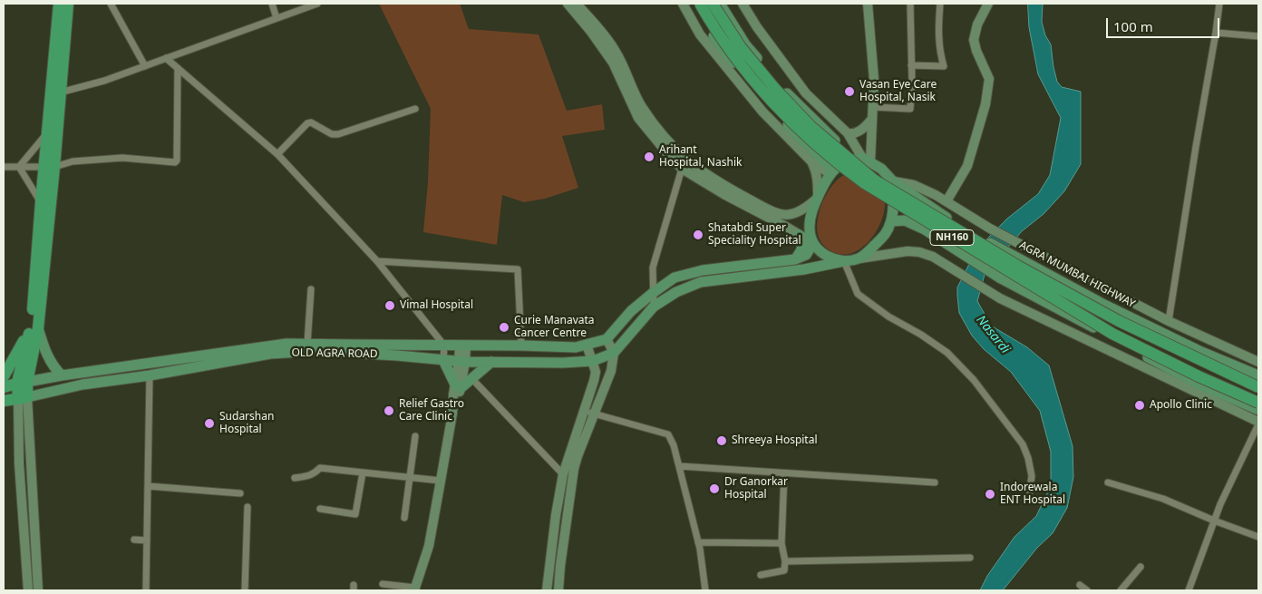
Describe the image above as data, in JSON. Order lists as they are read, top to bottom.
{
  "streets": {
    "highway": ["NH160", "OLD AGRA ROAD"],
    "main road": ["AGRA MUMBAI HIGHWAY"]
  },
  "water": ["Nasardi"],
  "places": [
    "Vasan Eye Care Hospital, Nasik",
    "Arihant Hospital, Nashik",
    "Shatabdi Super Speciality Hospital",
    "Vimal Hospital",
    "Curie Manavata Cancer Centre",
    "Apollo Clinic",
    "Relief Gastro Care Clinic",
    "Sudarshan Hospital",
    "Shreeya Hospital",
    "Dr Ganorkar Hospital",
    "Indorewala ENT Hospital"
  ],
  "scale_bar": "100 m"
}
